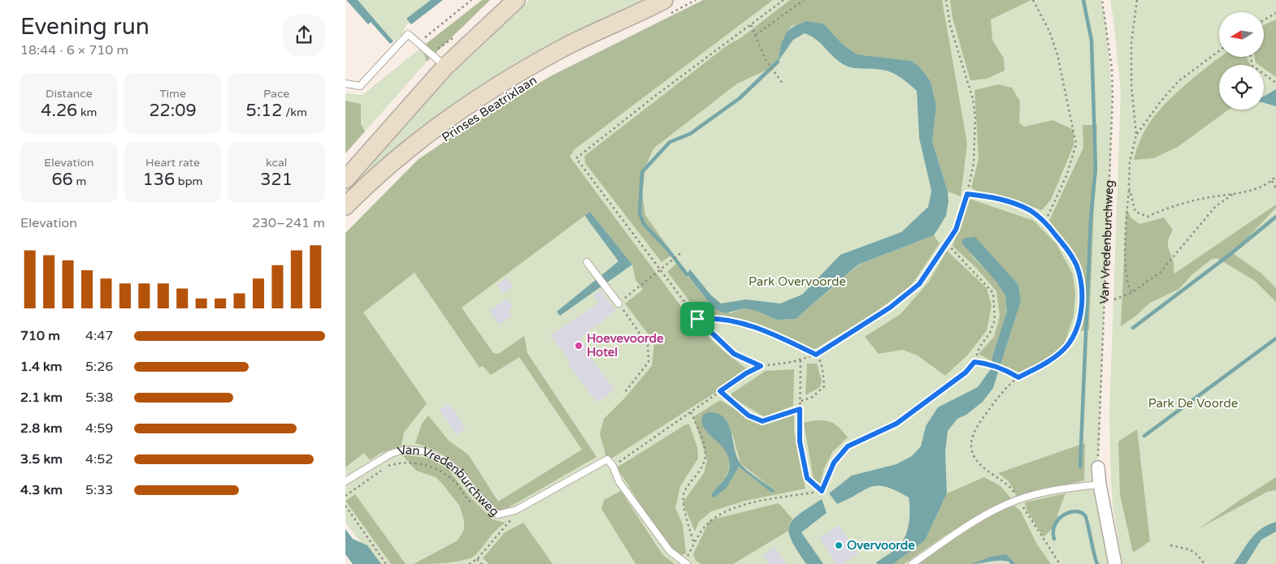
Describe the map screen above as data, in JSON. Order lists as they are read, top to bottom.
{
  "streets": {
    "main road": ["Prinses Beatrixlaan"],
    "lane": ["Van Vredenburchweg"]
  },
  "parks": ["Park Overvoorde", "Park De Voorde"],
  "places": ["Hoevevoorde Hotel", "Overvoorde"],
  "north": "left",
  "page": {
    "heading": ["Evening run", "18:44 · 6 × 710 m"],
    "stats": [
      ["Distance", "4.26 km"],
      ["Time", "22:09"],
      ["Pace", "5:12 /km"],
      ["Elevation", "66 m"],
      ["Heart rate", "136 bpm"],
      ["kcal", "321"]
    ],
    "chart": ["Elevation", "230–241 m"],
    "list": [
      {
        "name": "710 m",
        "note": "4:47"
      },
      {
        "name": "1.4 km",
        "note": "5:26"
      },
      {
        "name": "2.1 km",
        "note": "5:38"
      },
      {
        "name": "2.8 km",
        "note": "4:59"
      },
      {
        "name": "3.5 km",
        "note": "4:52"
      },
      {
        "name": "4.3 km",
        "note": "5:33"
      }
    ]
  }
}
